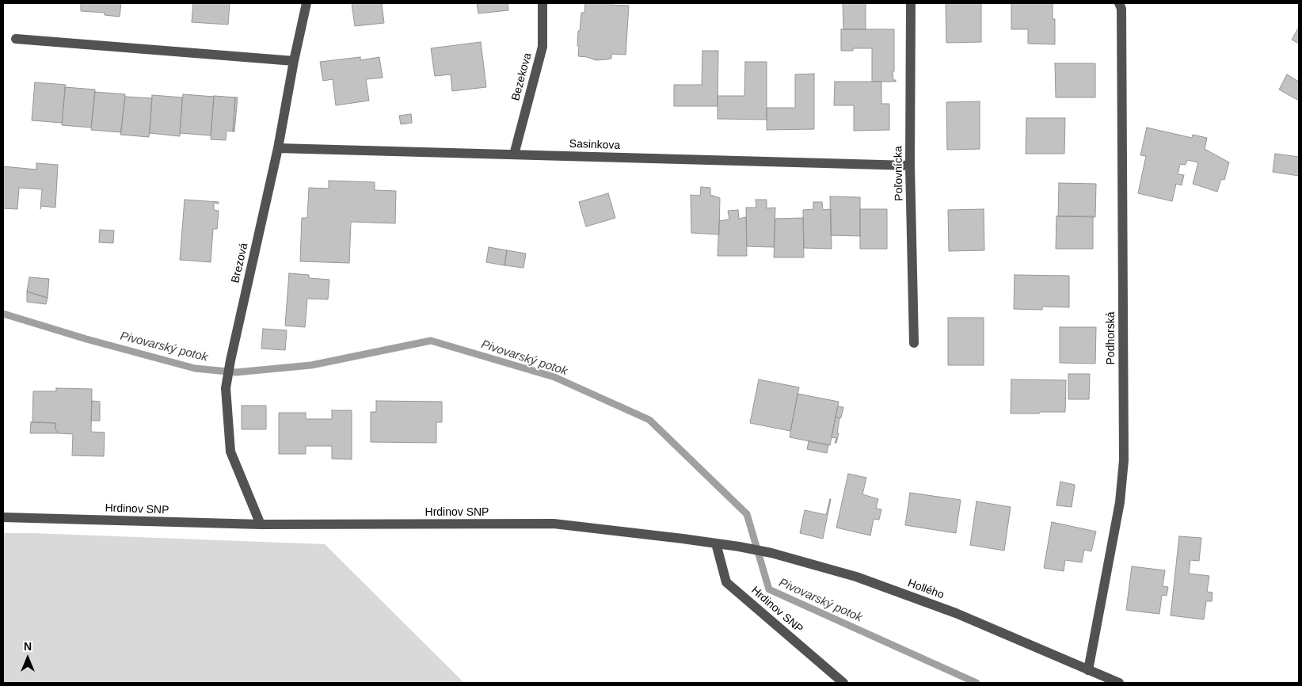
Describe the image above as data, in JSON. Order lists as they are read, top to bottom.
{
  "streets": {
    "street": [
      "Bezekova",
      "Sasinkova",
      "Poľovnícka",
      "Brezová",
      "Podhorská",
      "Hrdinov SNP",
      "Hollého"
    ]
  },
  "crossings": [
    ["Bezekova", "Sasinkova"],
    ["Sasinkova", "Poľovnícka"],
    ["Sasinkova", "Brezová"],
    ["Brezová", "Hrdinov SNP"],
    ["Podhorská", "Hollého"],
    ["Hrdinov SNP", "Hollého"]
  ],
  "water": ["Pivovarský potok"],
  "north": "top"
}
